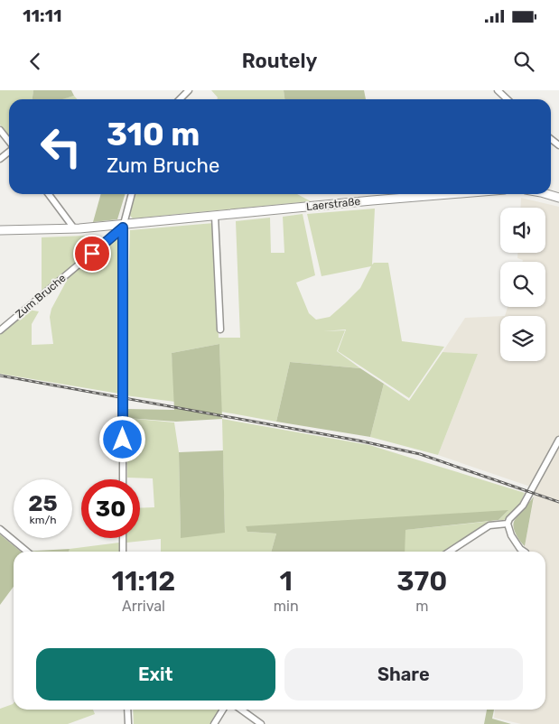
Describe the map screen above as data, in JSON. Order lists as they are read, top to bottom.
{
  "streets": {
    "main road": ["Laerstraße"],
    "street": ["Zum Bruche"]
  },
  "crossings": [
    ["Laerstraße", "Zum Bruche"]
  ],
  "page": {
    "status": "11:11",
    "header": "Routely",
    "turn": ["310 m", "Zum Bruche"],
    "speed": "25 km/h",
    "limit": "30",
    "eta": [
      "11:12",
      "Arrival",
      "1",
      "min",
      "370",
      "m"
    ],
    "buttons": ["Exit", "Share"]
  }
}
